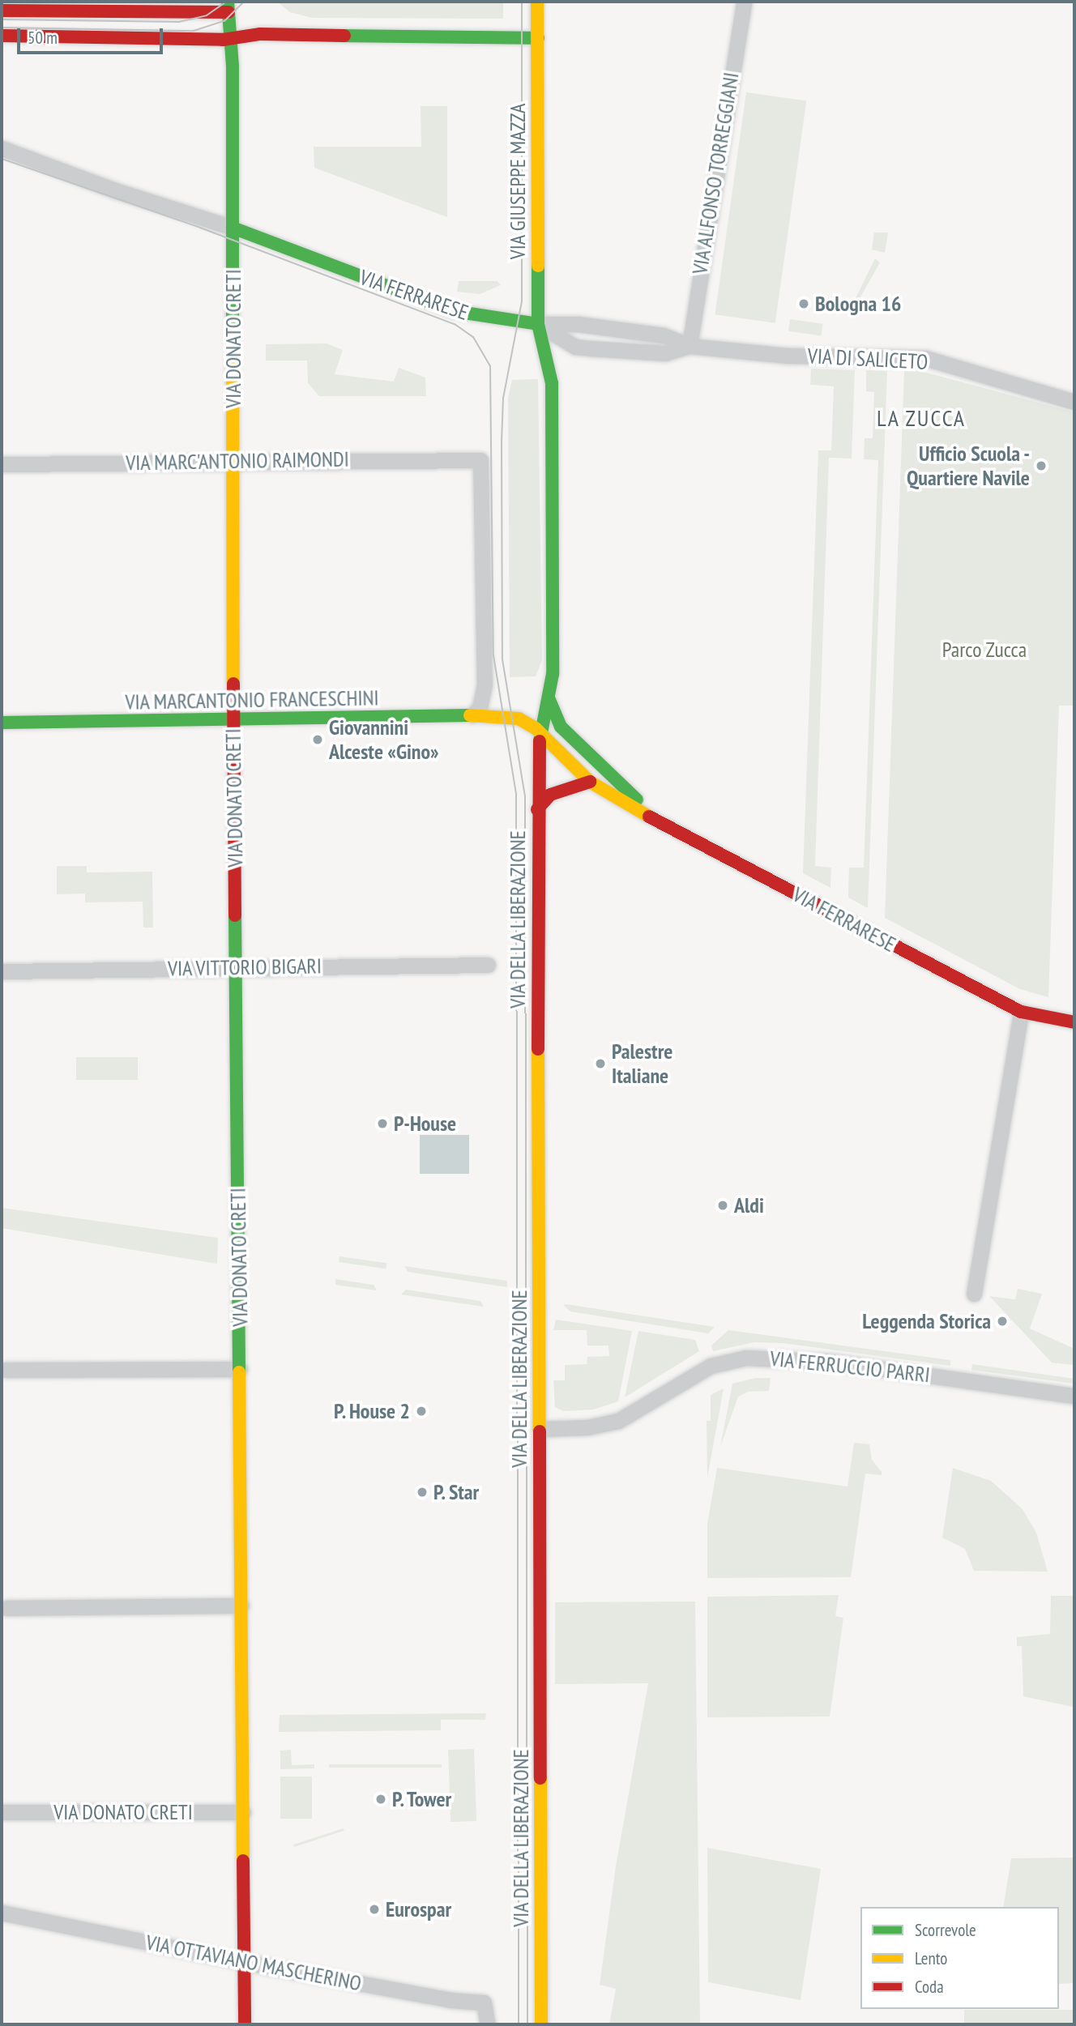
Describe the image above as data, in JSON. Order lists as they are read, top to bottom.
{
  "streets": {
    "main road": [
      "VIA GIUSEPPE MAZZA",
      "VIA FERRARESE",
      "VIA DONATO CRETI",
      "VIA MARCANTONIO FRANCESCHINI",
      "VIA DELLA LIBERAZIONE"
    ],
    "street": [
      "VIA ALFONSO TORREGGIANI",
      "VIA DI SALICETO",
      "VIA MARC'ANTONIO RAIMONDI",
      "VIA VITTORIO BIGARI",
      "VIA FERRUCCIO PARRI",
      "VIA OTTAVIANO MASCHERINO"
    ]
  },
  "crossings": [
    ["VIA ALFONSO TORREGGIANI", "VIA DI SALICETO"],
    ["VIA GIUSEPPE MAZZA", "VIA FERRARESE"],
    ["VIA GIUSEPPE MAZZA", "VIA DI SALICETO"],
    ["VIA FERRARESE", "VIA DONATO CRETI"],
    ["VIA FERRARESE", "VIA DI SALICETO"],
    ["VIA FERRARESE", "VIA MARCANTONIO FRANCESCHINI"],
    ["VIA FERRARESE", "VIA DELLA LIBERAZIONE"],
    ["VIA DONATO CRETI", "VIA MARC'ANTONIO RAIMONDI"],
    ["VIA DONATO CRETI", "VIA MARCANTONIO FRANCESCHINI"],
    ["VIA DONATO CRETI", "VIA VITTORIO BIGARI"],
    ["VIA DONATO CRETI", "VIA OTTAVIANO MASCHERINO"],
    ["VIA MARC'ANTONIO RAIMONDI", "VIA MARCANTONIO FRANCESCHINI"],
    ["VIA MARCANTONIO FRANCESCHINI", "VIA DELLA LIBERAZIONE"],
    ["VIA DELLA LIBERAZIONE", "VIA FERRUCCIO PARRI"]
  ],
  "districts": ["LA ZUCCA"],
  "parks": ["Parco Zucca"],
  "places": [
    "Bologna 16",
    "Ufficio Scuola - Quartiere Navile",
    "Giovannini Alceste «Gino»",
    "Palestre Italiane",
    "P-House",
    "Aldi",
    "Leggenda Storica",
    "P. House 2",
    "P. Star",
    "P. Tower",
    "Eurospar"
  ],
  "legend": ["Scorrevole", "Lento", "Coda"],
  "scale_bar": "50 m"
}
